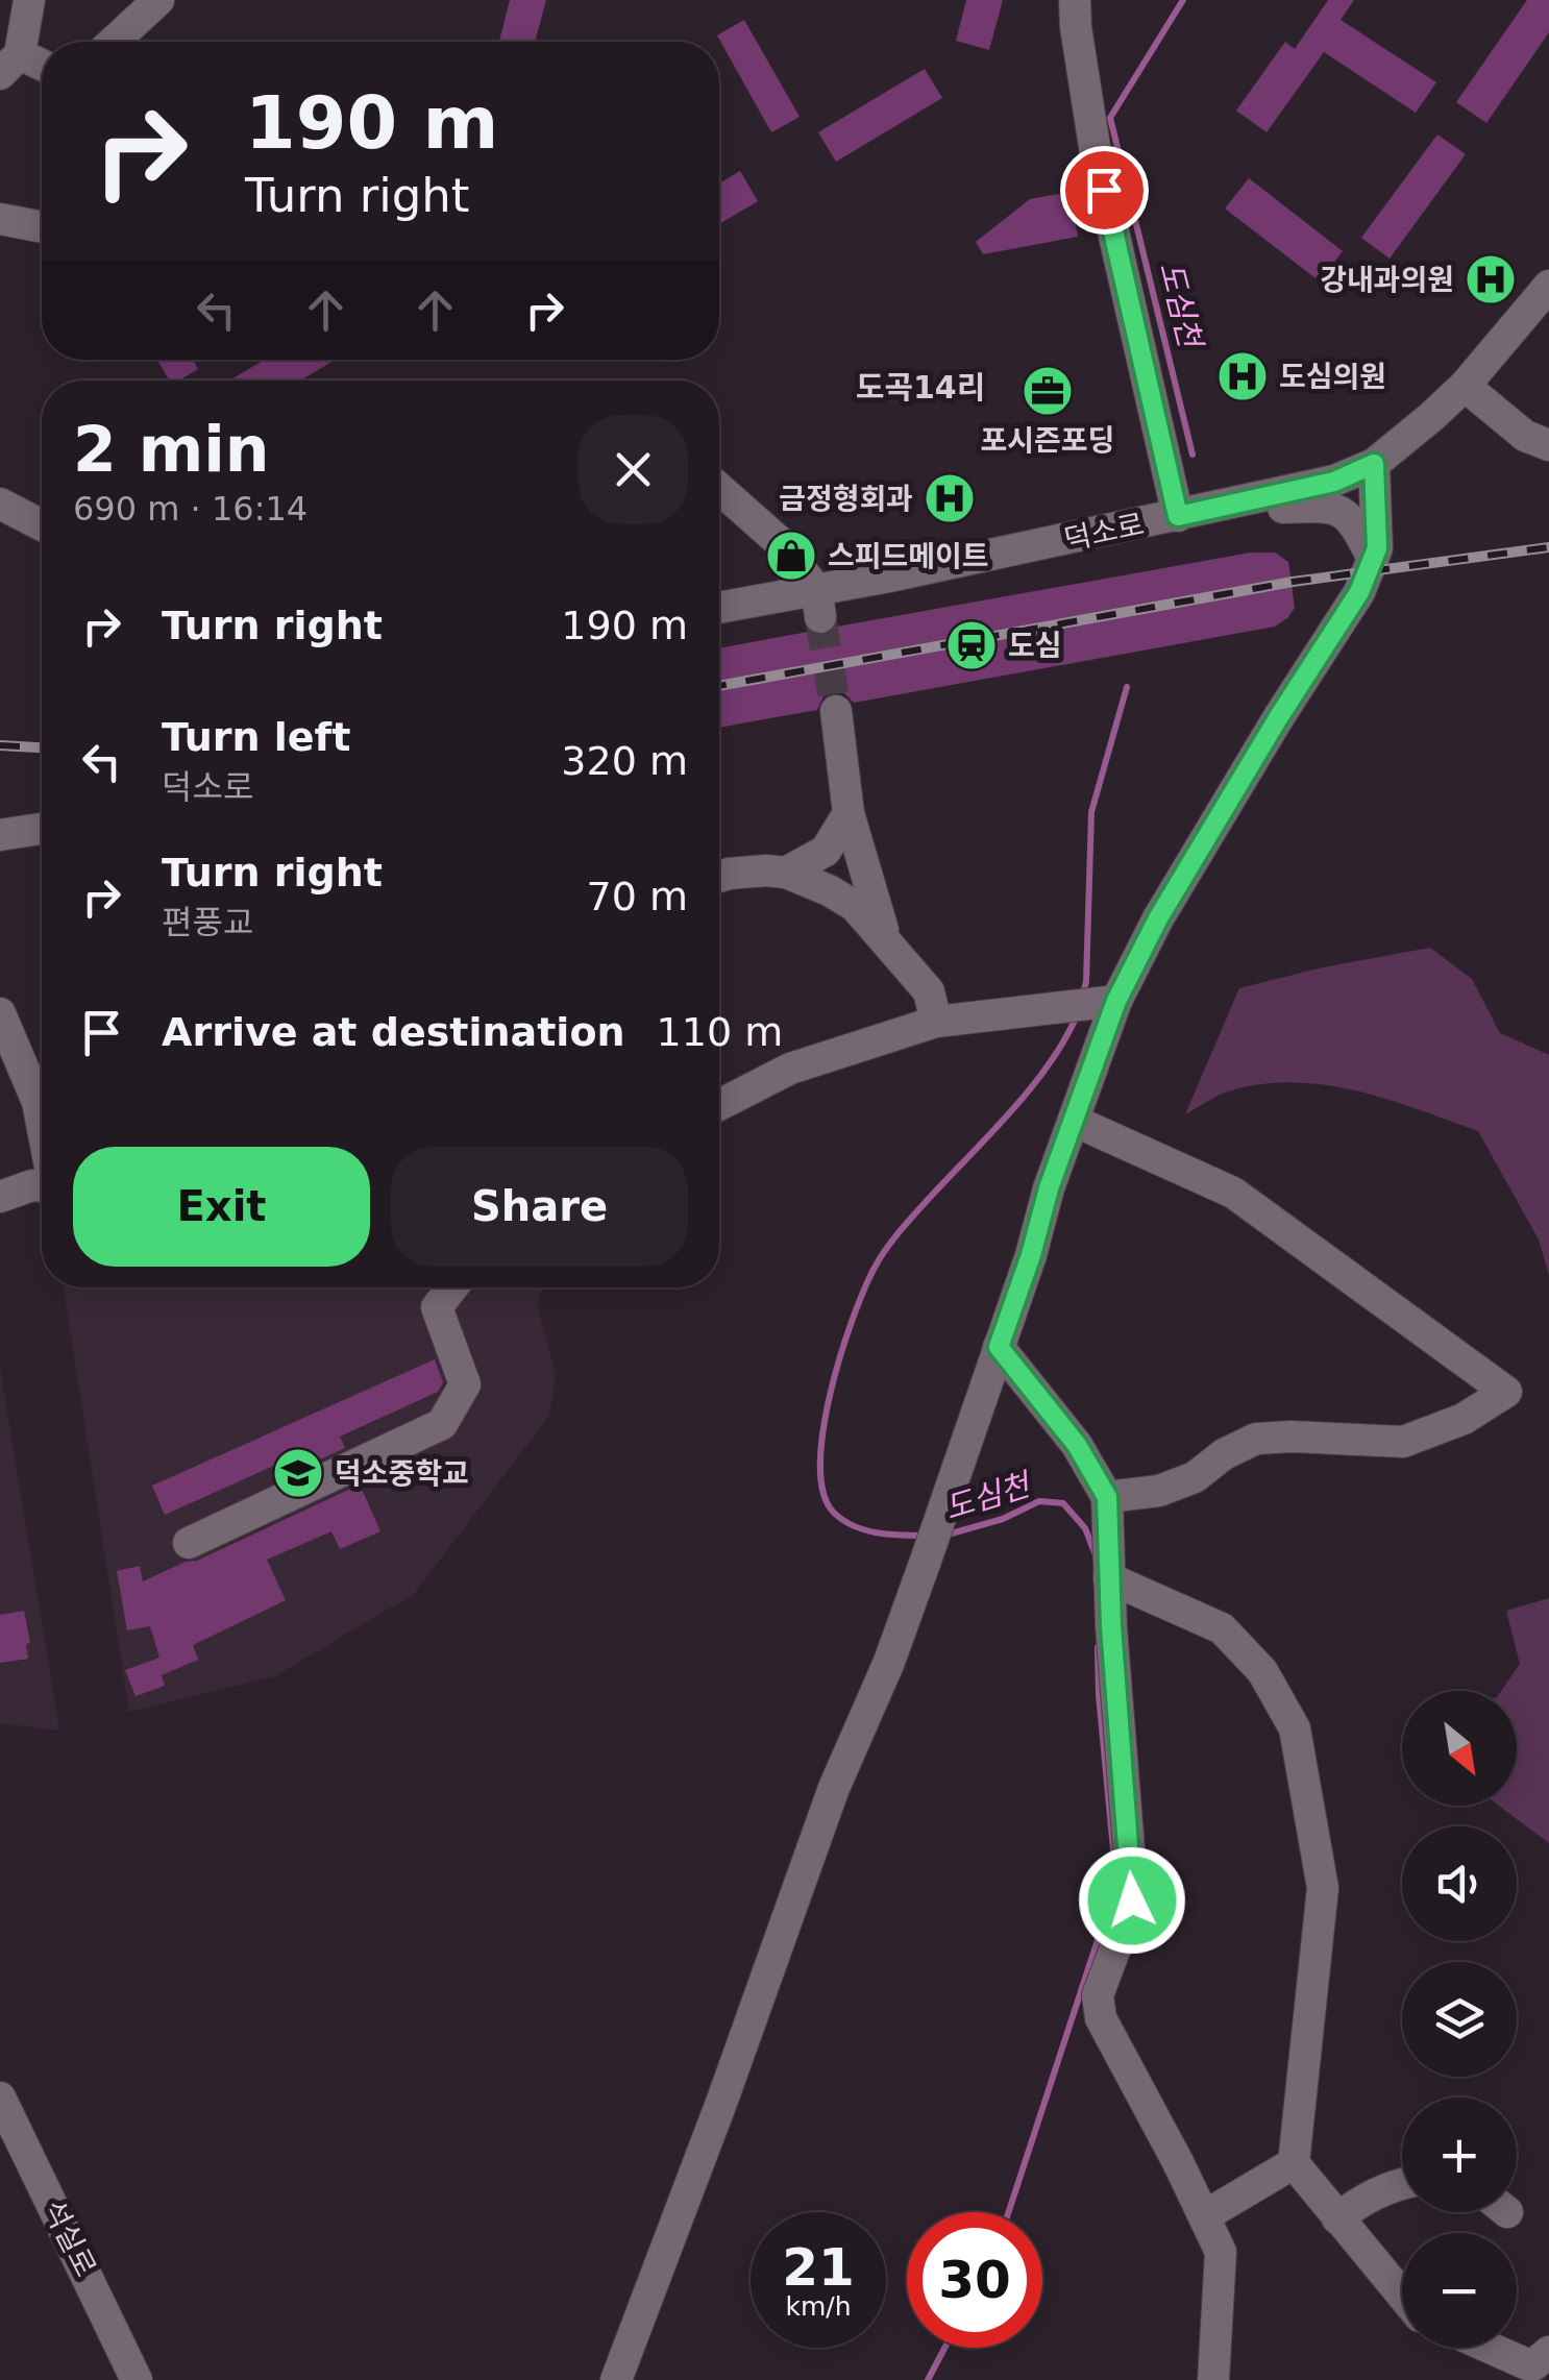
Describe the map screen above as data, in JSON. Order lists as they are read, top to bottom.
{
  "streets": {
    "street": ["덕소로", "석실로"]
  },
  "districts": ["도곡14리"],
  "water": ["도심천"],
  "places": {
    "hospital": ["강내과의원", "도심의원", "금정형회과"],
    "office": ["포시즌포딩"],
    "shop": ["스피드메이트"],
    "station": ["도심"],
    "school or university": ["덕소중학교"]
  },
  "north": "bottom right",
  "page": {
    "turn": ["190 m", "Turn right"],
    "heading": ["2 min", "690 m · 16:14"],
    "list": [
      {
        "name": "Turn right",
        "value": "190 m"
      },
      {
        "name": "Turn left",
        "note": "덕소로",
        "value": "320 m"
      },
      {
        "name": "Turn right",
        "note": "편풍교",
        "value": "70 m"
      },
      {
        "name": "Arrive at destination",
        "value": "110 m"
      }
    ],
    "buttons": ["Exit", "Share"],
    "map_buttons": ["+", "−"],
    "speed": "21 km/h",
    "limit": "30"
  }
}
